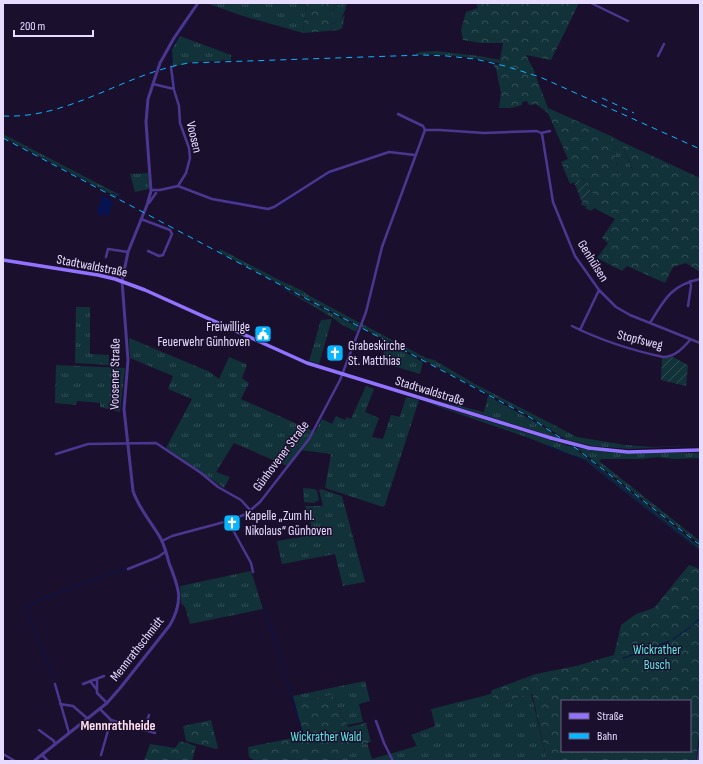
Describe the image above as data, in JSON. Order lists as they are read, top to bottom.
{
  "streets": {
    "main road": ["Stadtwaldstraße"],
    "street": [
      "Voosen",
      "Genhülsen",
      "Stopfsweg",
      "Voosener Straße",
      "Günhovener Straße",
      "Mennrathschmidt"
    ]
  },
  "crossings": [
    ["Genhülsen", "Stopfsweg"],
    ["Stadtwaldstraße", "Voosener Straße"],
    ["Stadtwaldstraße", "Günhovener Straße"],
    ["Voosener Straße", "Günhovener Straße"],
    ["Voosener Straße", "Mennrathschmidt"]
  ],
  "districts": ["Mennrathheide"],
  "parks": ["Wickrather Busch", "Wickrather Wald"],
  "places": {
    "public building": ["Freiwillige Feuerwehr Günhoven"],
    "church": ["Grabeskirche St. Matthias", "Kapelle „Zum hl. Nikolaus“ Günhoven"]
  },
  "legend": ["Straße", "Bahn"],
  "scale_bar": "200 m"
}
